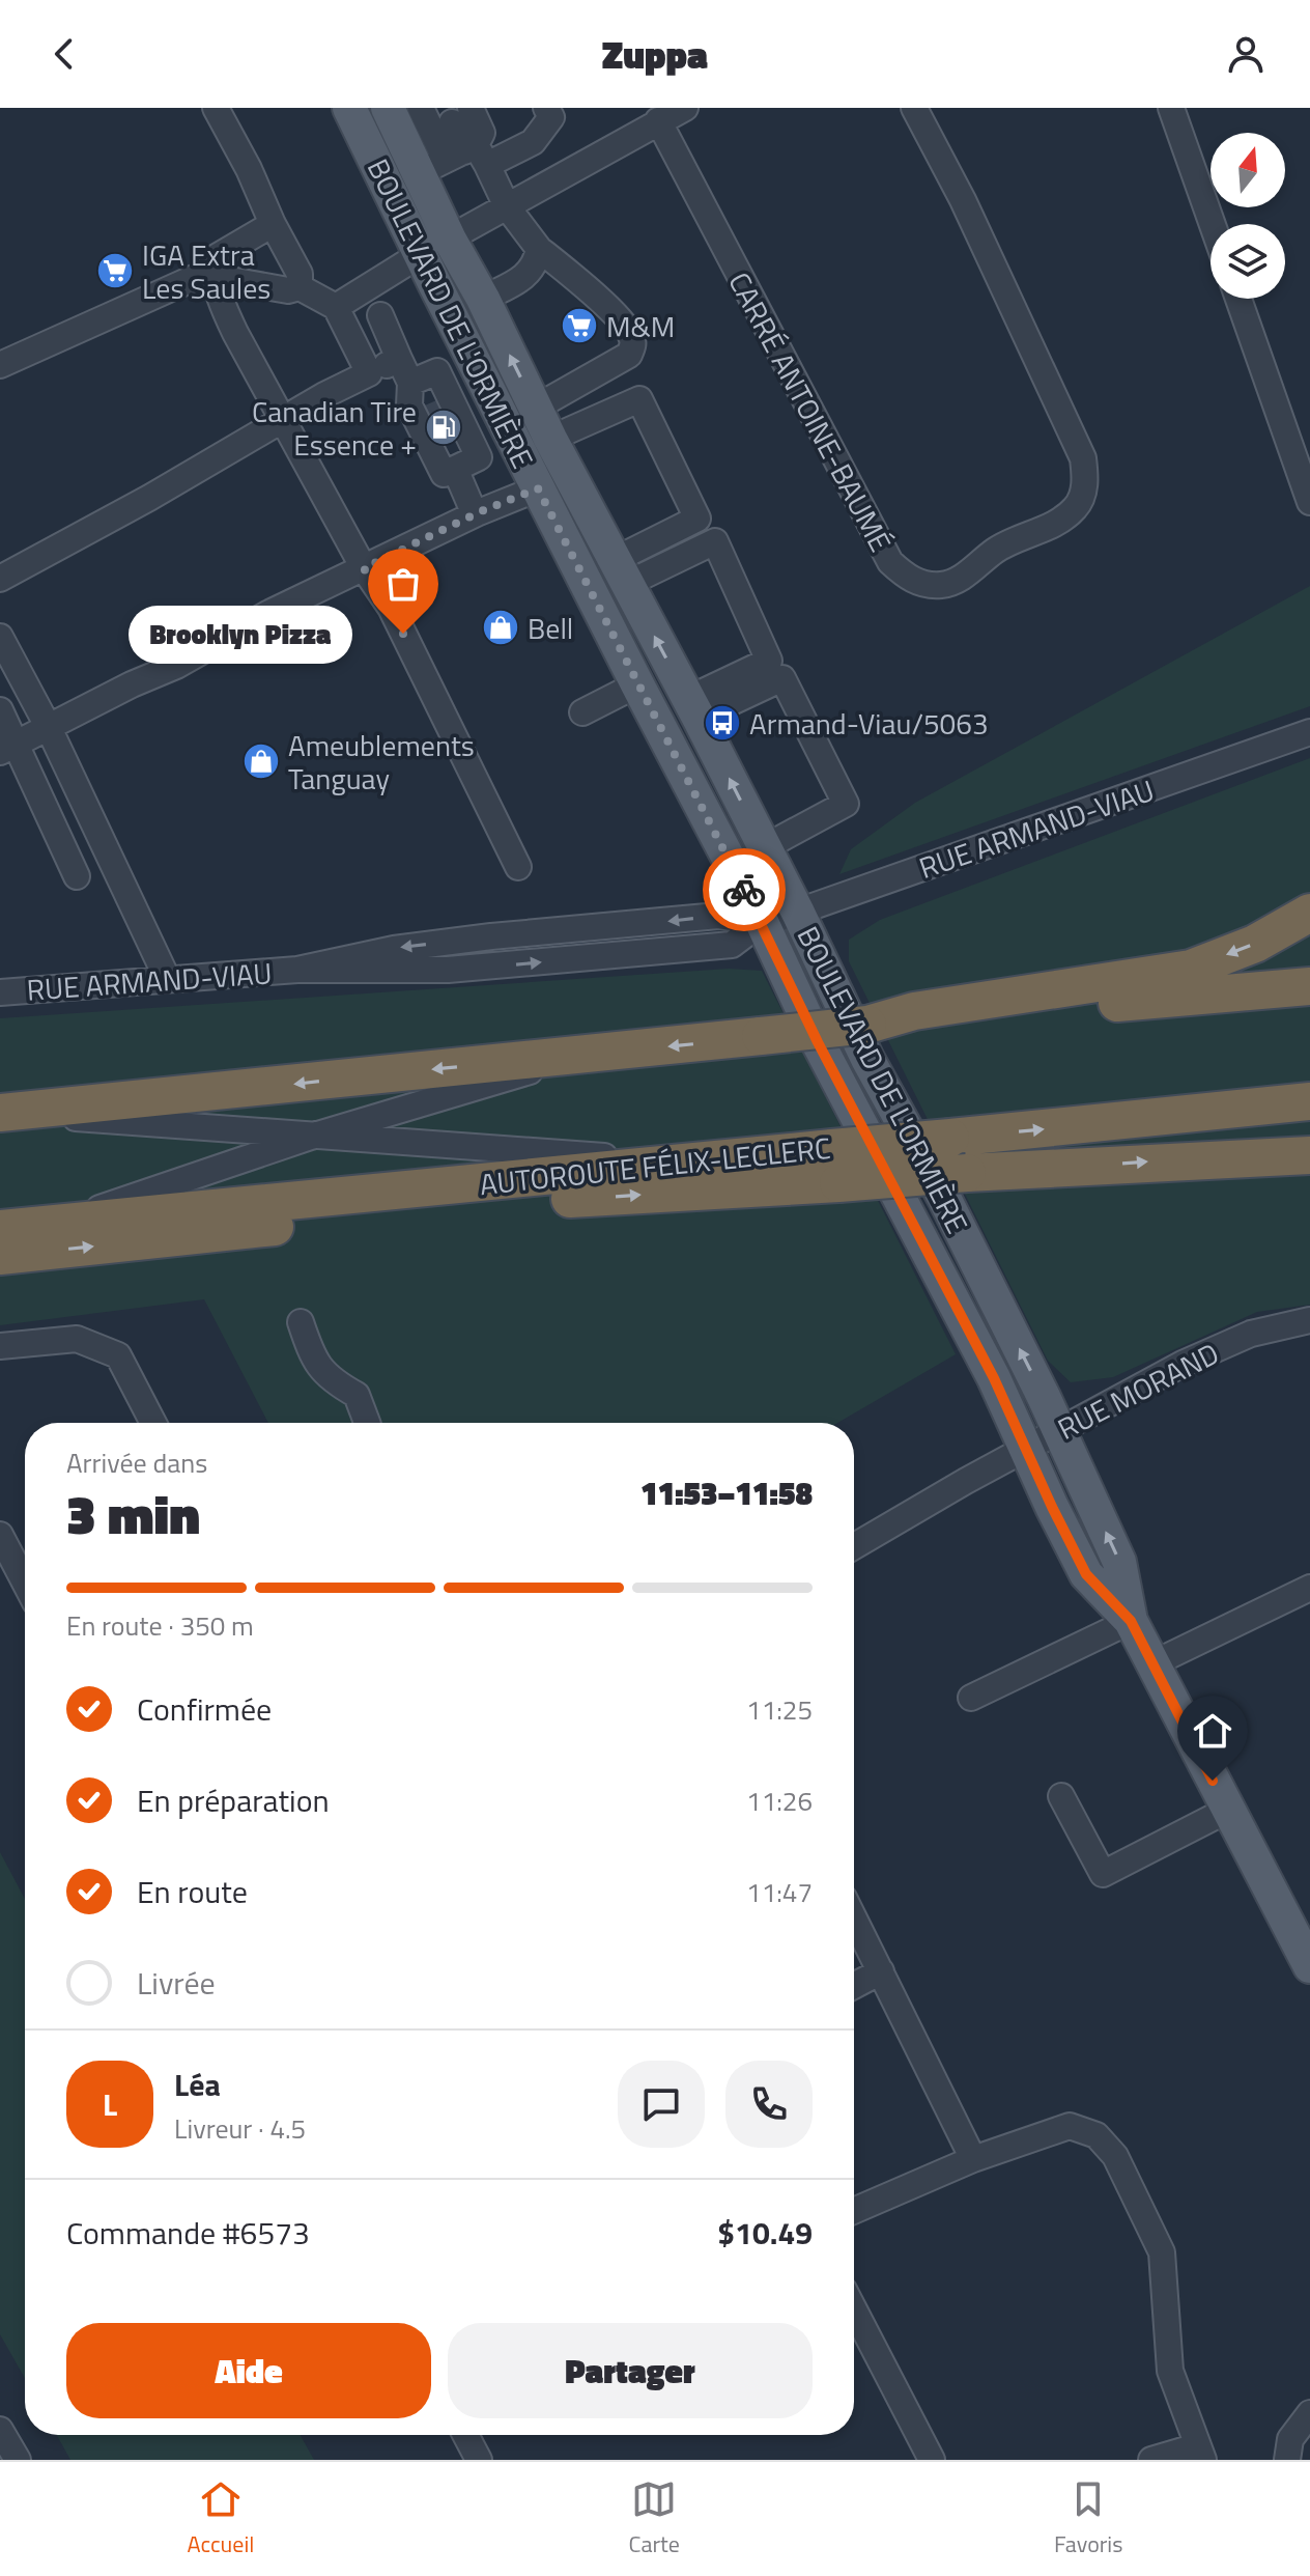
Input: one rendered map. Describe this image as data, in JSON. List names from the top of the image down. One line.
{"streets":{"highway":["AUTOROUTE FÉLIX-LECLERC"],"main road":["BOULEVARD DE L'ORMIÈRE"],"street":["CARRÉ ANTOINE-BAUMÉ","RUE ARMAND-VIAU","RUE MORAND"]},"crossings":[["BOULEVARD DE L'ORMIÈRE","RUE ARMAND-VIAU"],["BOULEVARD DE L'ORMIÈRE","RUE MORAND"]],"places":{"supermarket":["IGA Extra Les Saules","M&M"],"fuel station":["Canadian Tire Essence +"],"shop":["Bell","Ameublements Tanguay"],"other":["Brooklyn Pizza"],"bus stop":["Armand-Viau/5063"]},"north":"top","page":{"header":"Zuppa","bubble":"Brooklyn Pizza","heading":["3 min","Arrivée dans","11:53–11:58"],"panel":["Léa","Livreur · 4.5","Commande #6573","$10.49"],"bar":"En route · 350 m","list":[["Confirmée","11:25"],["En préparation","11:26"],["En route","11:47"],"Livrée"],"round":"L","buttons":["Aide","Partager"],"tabs":["Accueil","Carte","Favoris"]}}
